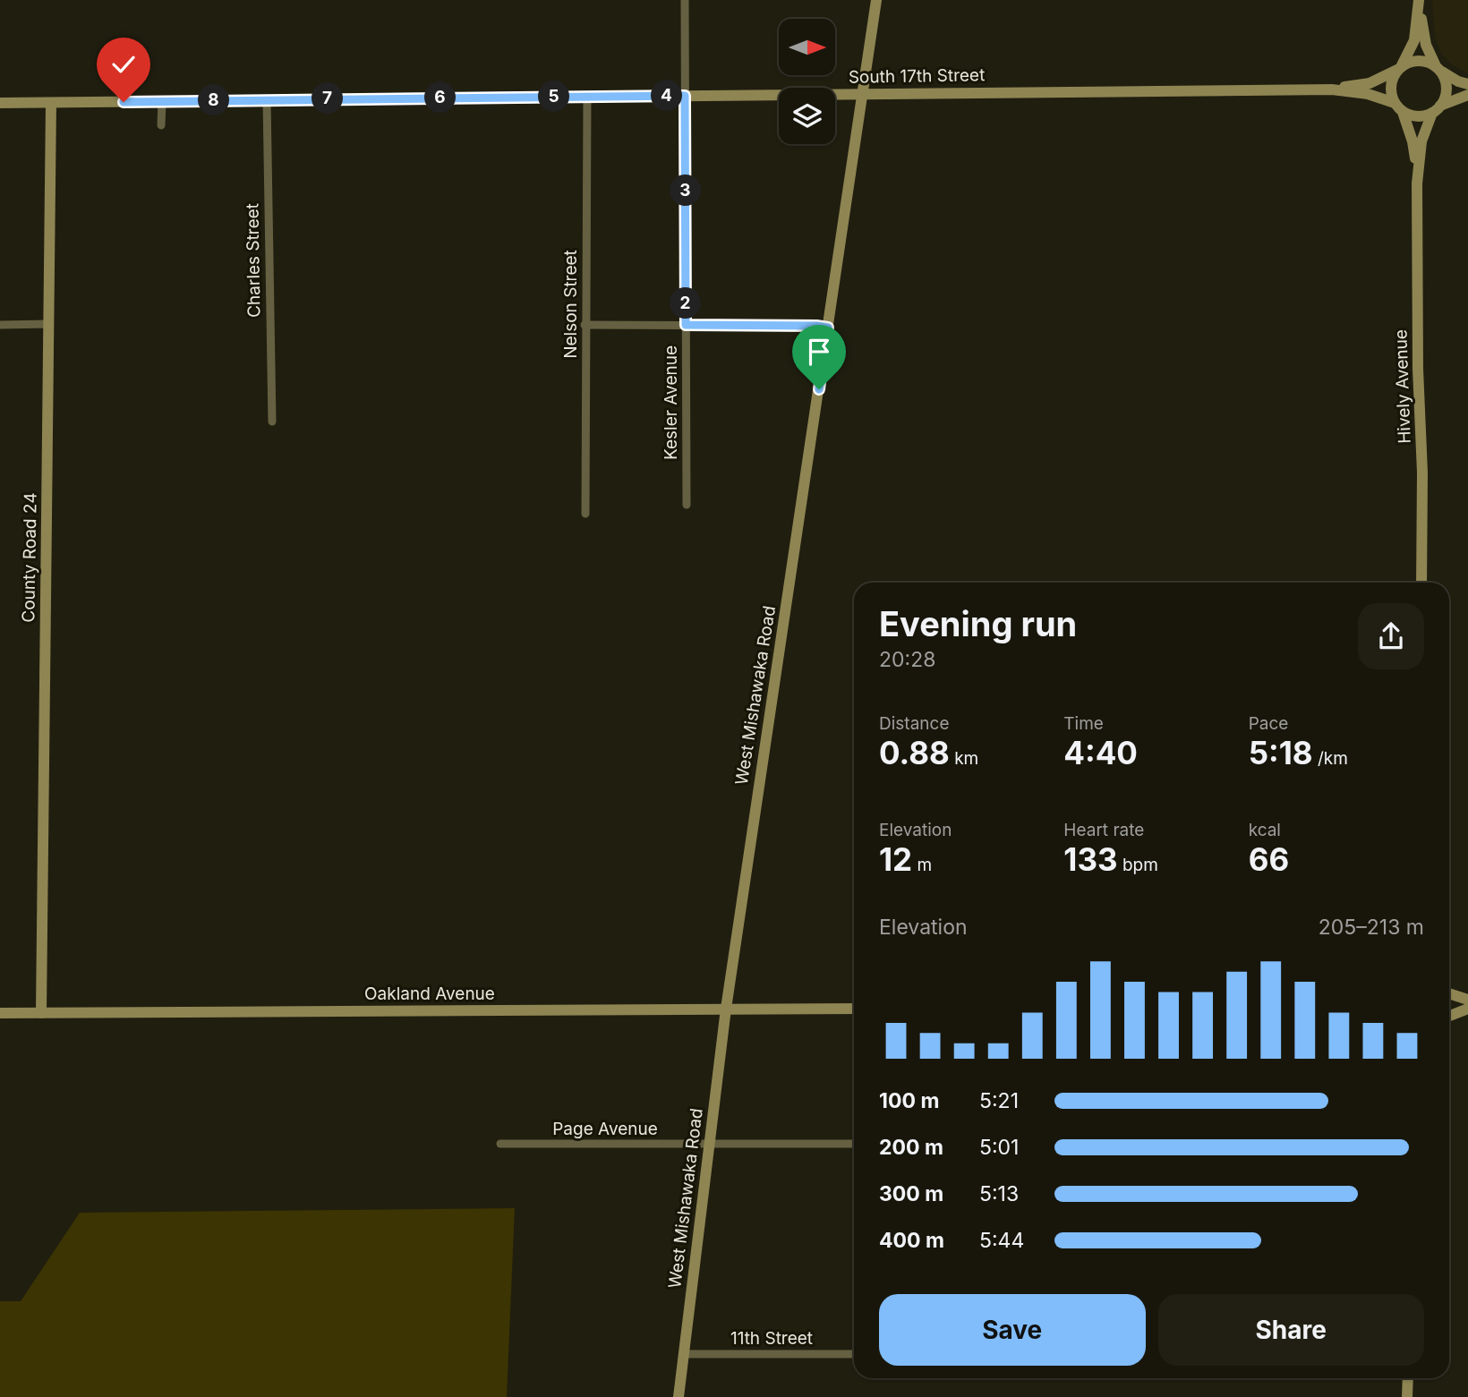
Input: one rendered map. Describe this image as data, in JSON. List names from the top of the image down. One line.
{"streets":{"street":["South 17th Street","Charles Street","Nelson Street","Hively Avenue","Kesler Avenue","County Road 24","West Mishawaka Road","Oakland Avenue","Page Avenue","11th Street"]},"crossings":[["South 17th Street","Charles Street"],["South 17th Street","Nelson Street"],["South 17th Street","Kesler Avenue"],["South 17th Street","County Road 24"],["South 17th Street","West Mishawaka Road"],["County Road 24","Oakland Avenue"],["West Mishawaka Road","Oakland Avenue"],["West Mishawaka Road","Page Avenue"],["West Mishawaka Road","11th Street"]],"north":"right","page":{"pins":["4","5","6","7","8","3","2"],"heading":["Evening run","20:28"],"stats":[["Distance","0.88 km"],["Time","4:40"],["Pace","5:18 /km"],["Elevation","12 m"],["Heart rate","133 bpm"],["kcal","66"]],"chart":["Elevation","205–213 m"],"list":[{"name":"100 m","note":"5:21"},{"name":"200 m","note":"5:01"},{"name":"300 m","note":"5:13"},{"name":"400 m","note":"5:44"}],"buttons":["Save","Share"]}}
